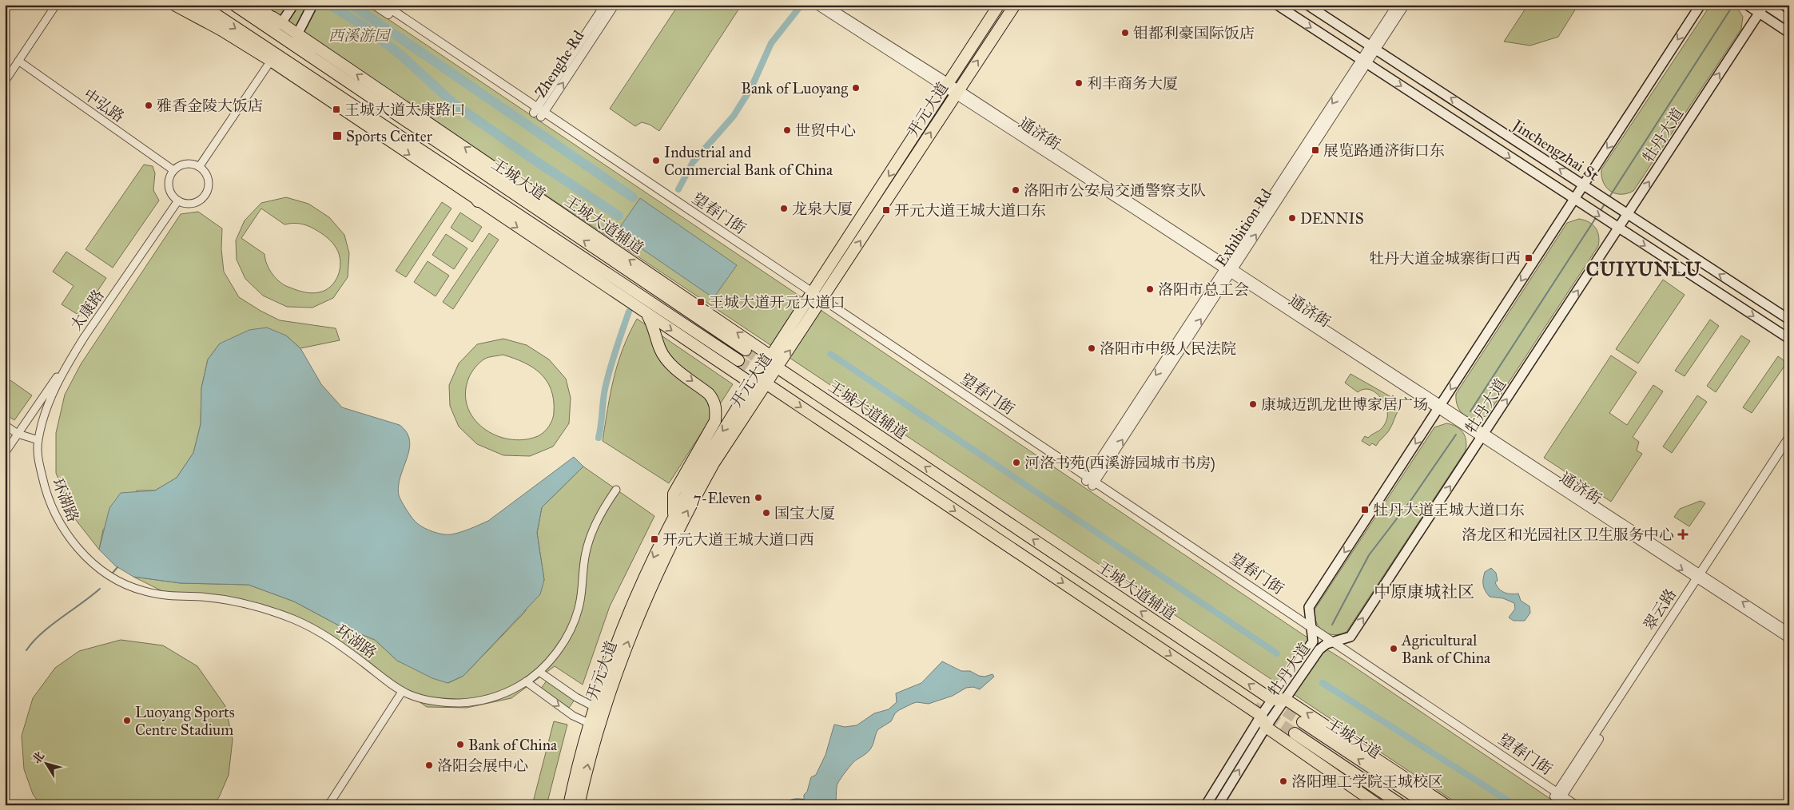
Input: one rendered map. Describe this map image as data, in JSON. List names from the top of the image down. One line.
{"streets":{"main road":["开元大道","牡丹大道","Jinchengzhai St","王城大道","王城大道辅道"],"street":["Zhenghe Rd","中弘路","通济街","望春门街","Exhibition Rd","太康路","环湖路","翠云路"]},"crossings":[["Zhenghe Rd","望春门街"],["中弘路","太康路"],["开元大道","通济街"],["开元大道","望春门街"],["开元大道","王城大道辅道"],["通济街","牡丹大道"],["通济街","Exhibition Rd"],["通济街","翠云路"],["牡丹大道","Jinchengzhai St"],["牡丹大道","望春门街"],["牡丹大道","王城大道辅道"],["Jinchengzhai St","Exhibition Rd"],["王城大道","王城大道辅道"],["望春门街","Exhibition Rd"],["望春门街","翠云路"],["太康路","环湖路"]],"districts":["CUIYUNLU","中原康城社区"],"parks":["西溪游园"],"places":{"other":["钼都利豪国际饭店","利丰商务大厦","Bank of Luoyang","雅香金陵大饭店","世贸中心","Industrial and Commercial Bank of China","洛阳市公安局交通警察支队","龙泉大厦","DENNIS","洛阳市总工会","洛阳市中级人民法院","康城迈凯龙世博家居广场","河洛书苑(西溪游园城市书房)","7-Eleven","国宝大厦","Agricultural Bank of China","Luoyang Sports Centre Stadium","Bank of China","洛阳会展中心","洛阳理工学院王城校区"],"transit":["王城大道太康路口","Sports Center","展览路通济街口东","开元大道王城大道口东","牡丹大道金城寨街口西","王城大道开元大道口","牡丹大道王城大道口东","开元大道王城大道口西"],"health":["洛龙区和光园社区卫生服务中心"]},"north":"top left"}
